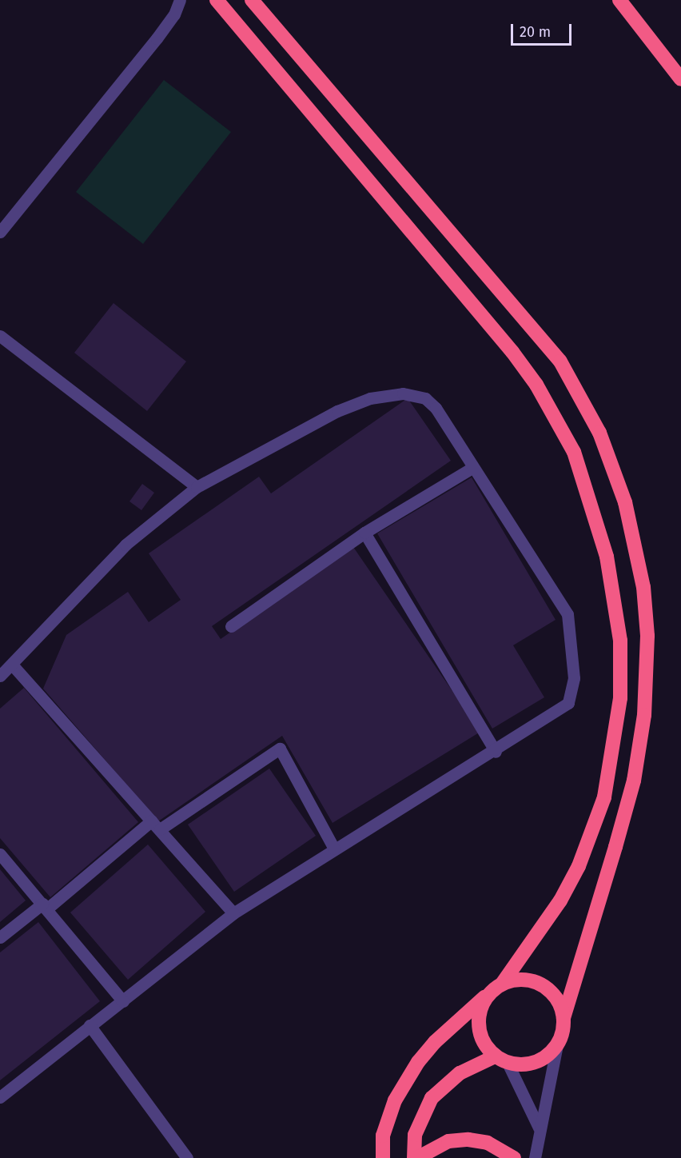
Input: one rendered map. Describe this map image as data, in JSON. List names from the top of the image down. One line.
{"scale_bar":"20 m"}
